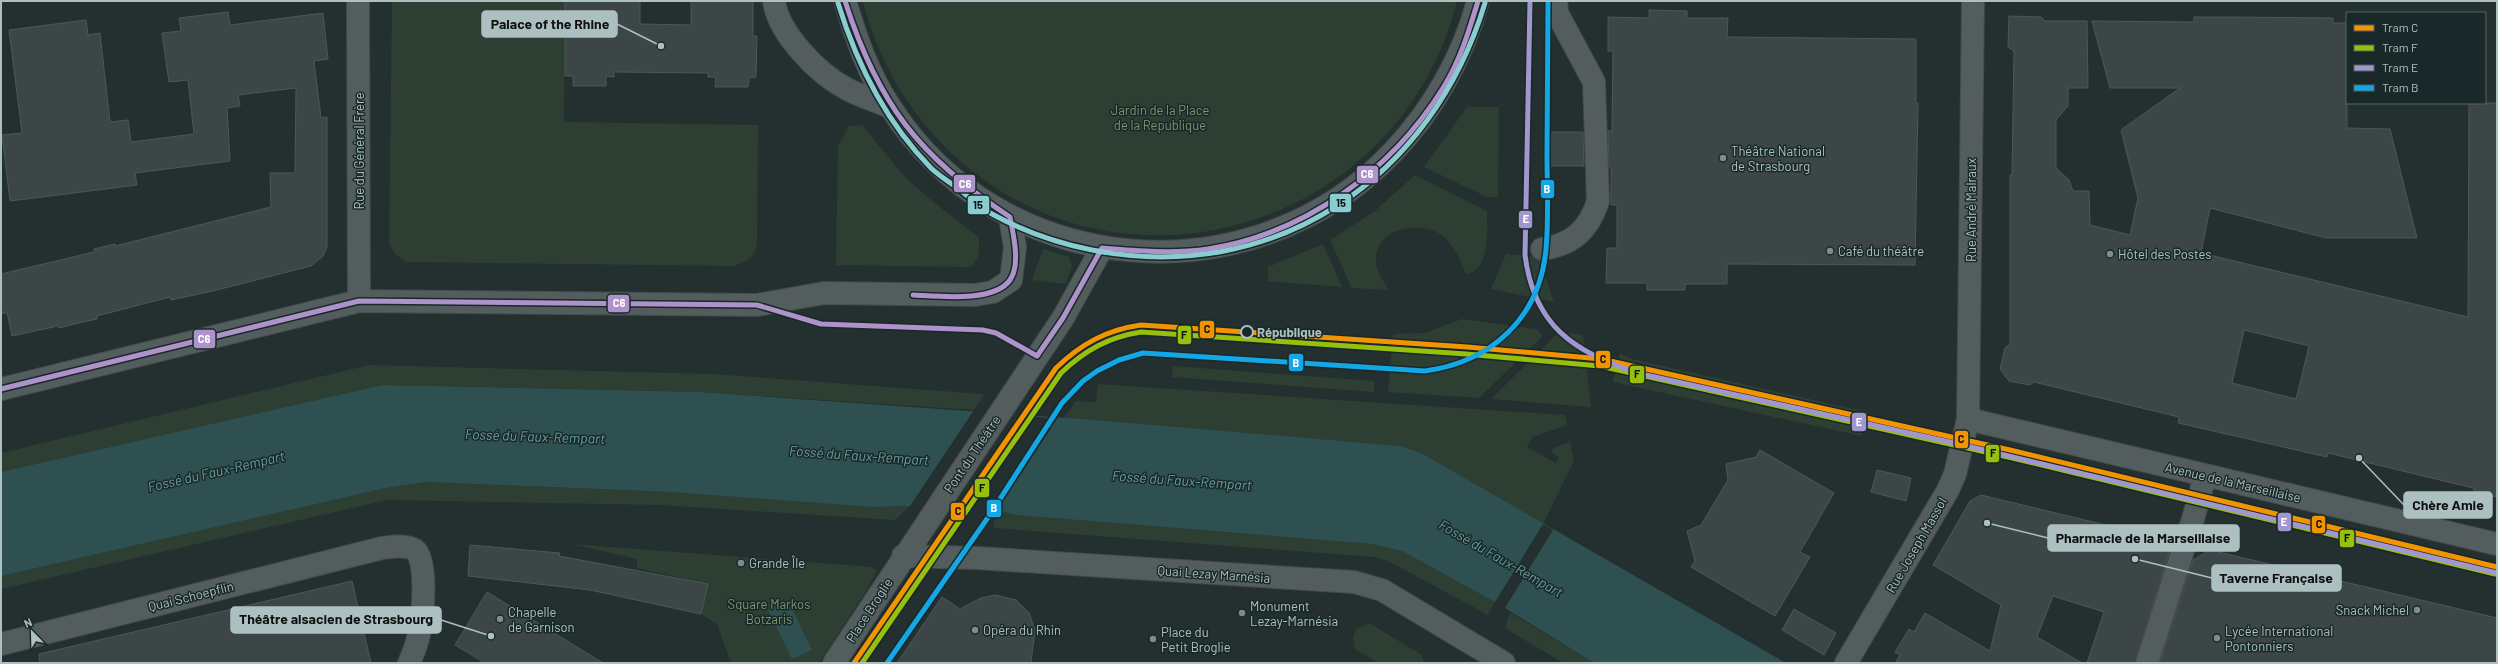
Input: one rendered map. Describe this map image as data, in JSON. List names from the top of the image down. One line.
{"streets":{"street":["Rue du Général Frère","Rue André Malraux","Pont du Théâtre","Avenue de la Marseillaise","Rue Joseph Massol","Quai Lezay Marnésia","Quai Schoepflin","Place Broglie"]},"crossings":[["Rue André Malraux","Avenue de la Marseillaise"],["Rue André Malraux","Rue Joseph Massol"],["Pont du Théâtre","Quai Lezay Marnésia"],["Pont du Théâtre","Place Broglie"],["Avenue de la Marseillaise","Rue Joseph Massol"],["Quai Lezay Marnésia","Place Broglie"]],"water":["Fossé du Faux-Rempart"],"parks":["Jardin de la Place de la Republique","Square Markos Botzaris"],"places":["Palace of the Rhine","Théâtre National de Strasbourg","Café du théâtre","Hôtel des Postes","République","Chère Amie","Pharmacie de la Marseillaise","Taverne Française","Grande Île","Snack Michel","Monument Lezay-Marnésia","Chapelle de Garnison","Opéra du Rhin","Théâtre alsacien de Strasbourg","Lycée International Pontonniers","Place du Petit Broglie"],"lines":["tram line E","tram line B","transit line C6","transit line 15","tram line C","tram line F"],"legend":["Tram C","Tram F","Tram E","Tram B"],"north":"top left"}
